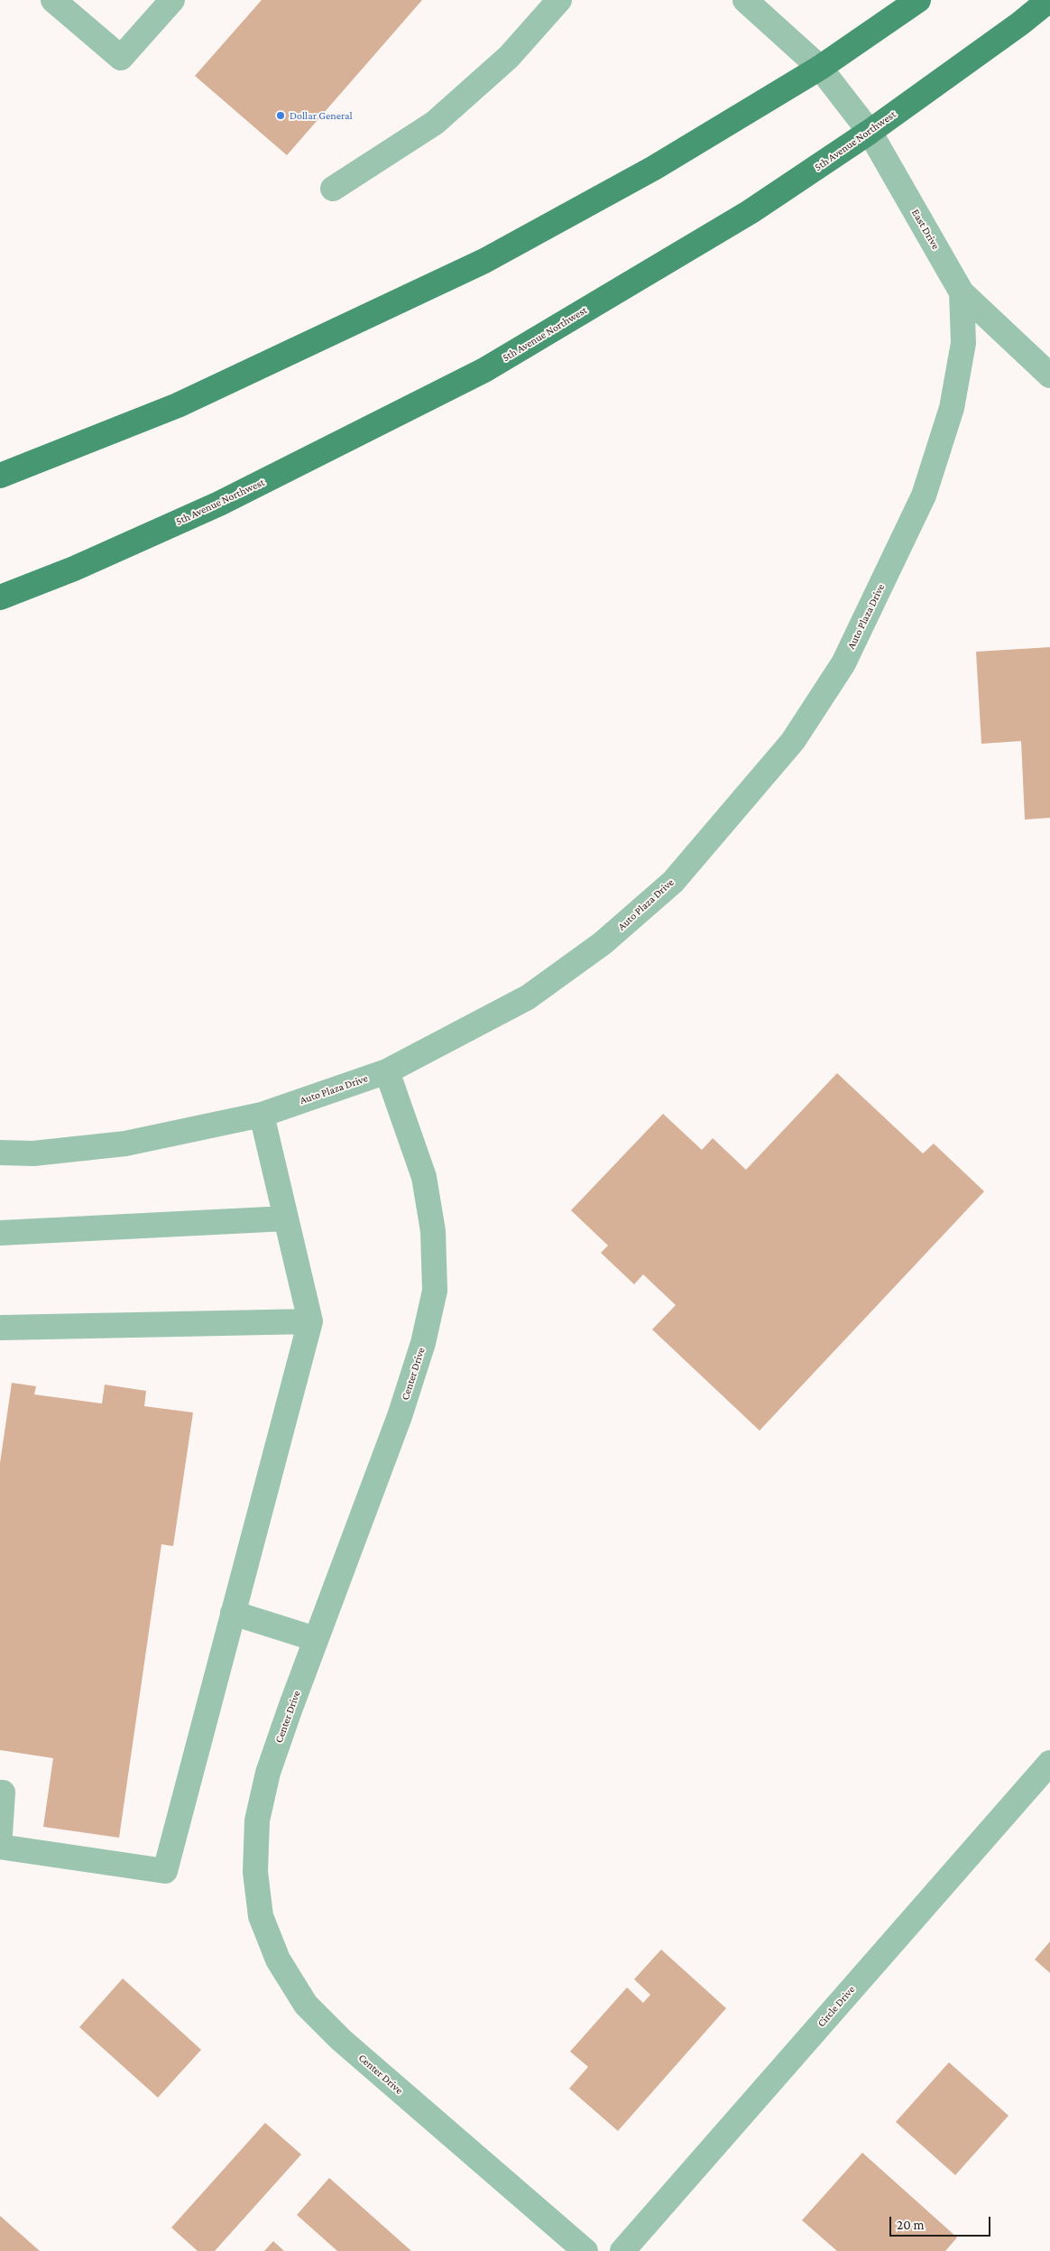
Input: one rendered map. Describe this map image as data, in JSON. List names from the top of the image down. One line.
{"streets":{"main road":["5th Avenue Northwest"],"street":["East Drive","Auto Plaza Drive","Center Drive","Circle Drive"]},"crossings":[["5th Avenue Northwest","East Drive"],["East Drive","Auto Plaza Drive"],["Auto Plaza Drive","Center Drive"]],"places":["Dollar General"],"scale_bar":"20 m"}
